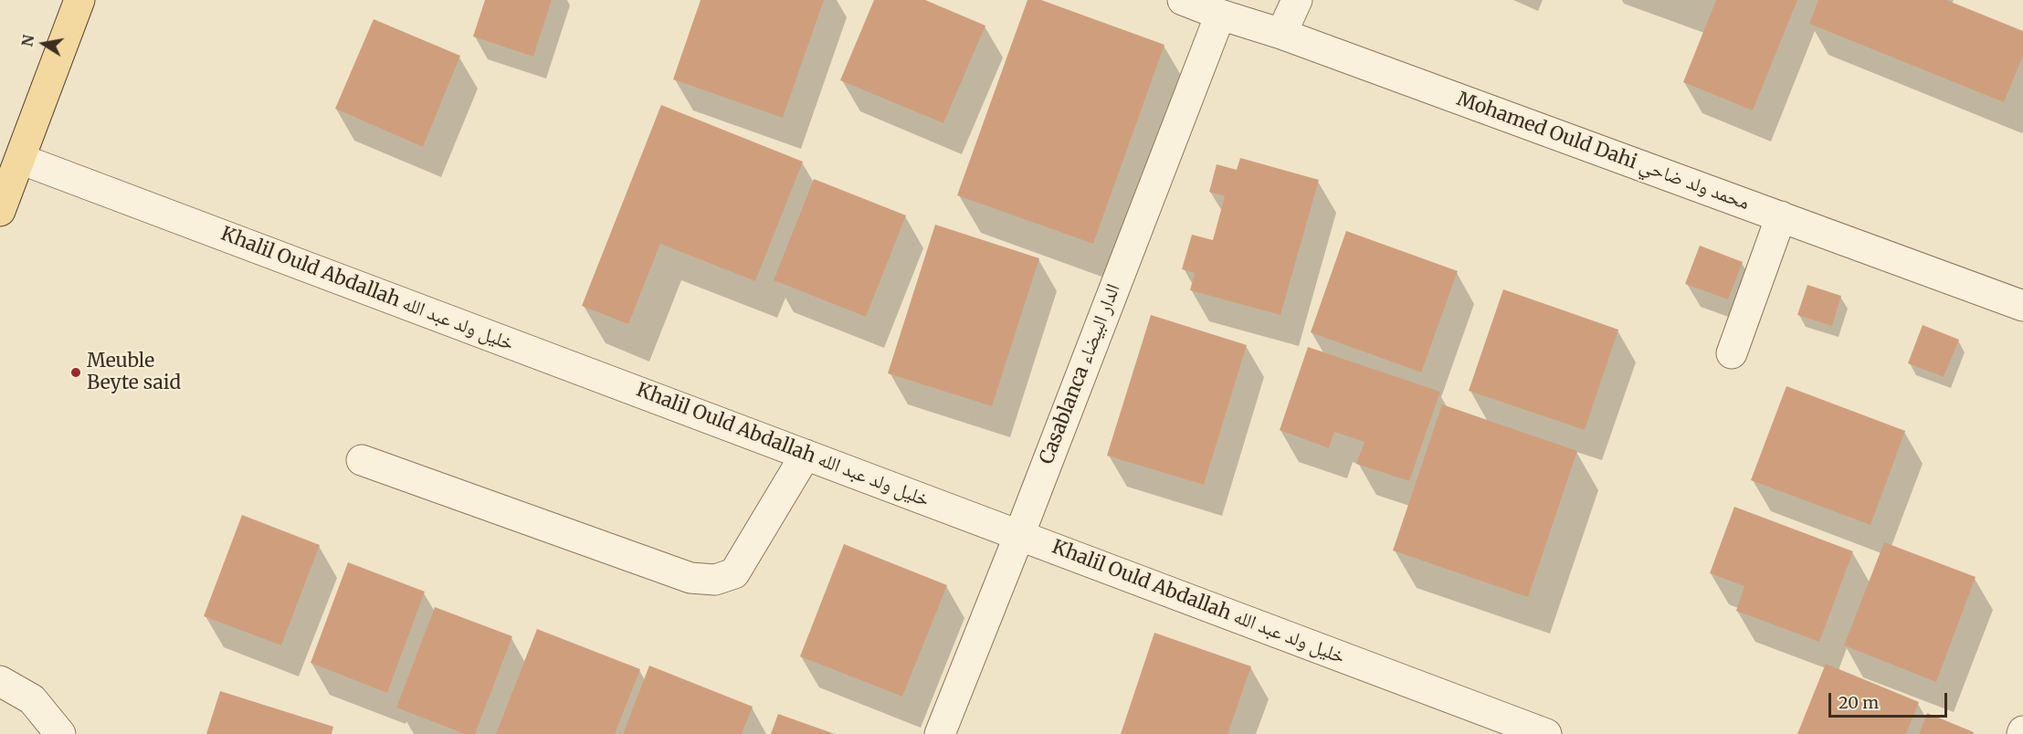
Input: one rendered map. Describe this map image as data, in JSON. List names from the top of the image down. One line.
{"streets":{"street":["Mohamed Ould Dahi محمد ولد ضاحي","Khalil Ould Abdallah خليل ولد عبد الله","Casablanca الدار البيضاء"]},"crossings":[["Mohamed Ould Dahi محمد ولد ضاحي","Casablanca الدار البيضاء"],["Khalil Ould Abdallah خليل ولد عبد الله","Casablanca الدار البيضاء"]],"places":["Meuble Beyte said"],"scale_bar":"20 m","north":"left"}
